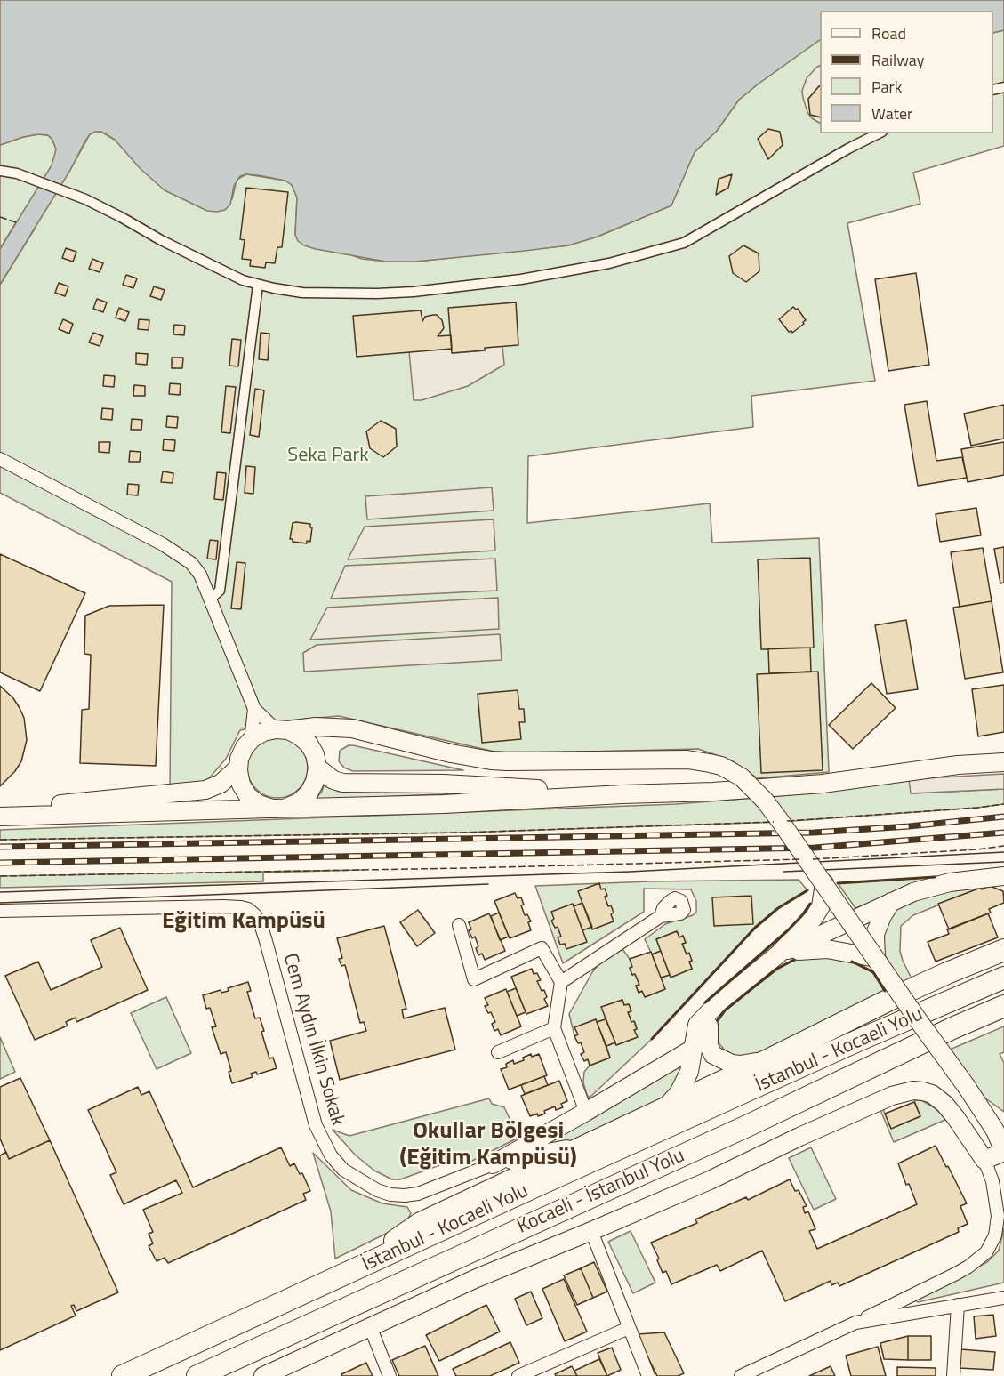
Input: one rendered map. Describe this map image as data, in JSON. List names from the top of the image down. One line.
{"streets":{"highway":["İstanbul - Kocaeli Yolu","Kocaeli - İstanbul Yolu"],"street":["Cem Aydın İlkin Sokak"]},"districts":["Eğitim Kampüsü","Okullar Bölgesi (Eğitim Kampüsü)"],"parks":["Seka Park"],"legend":["Road","Railway","Park","Water"]}
